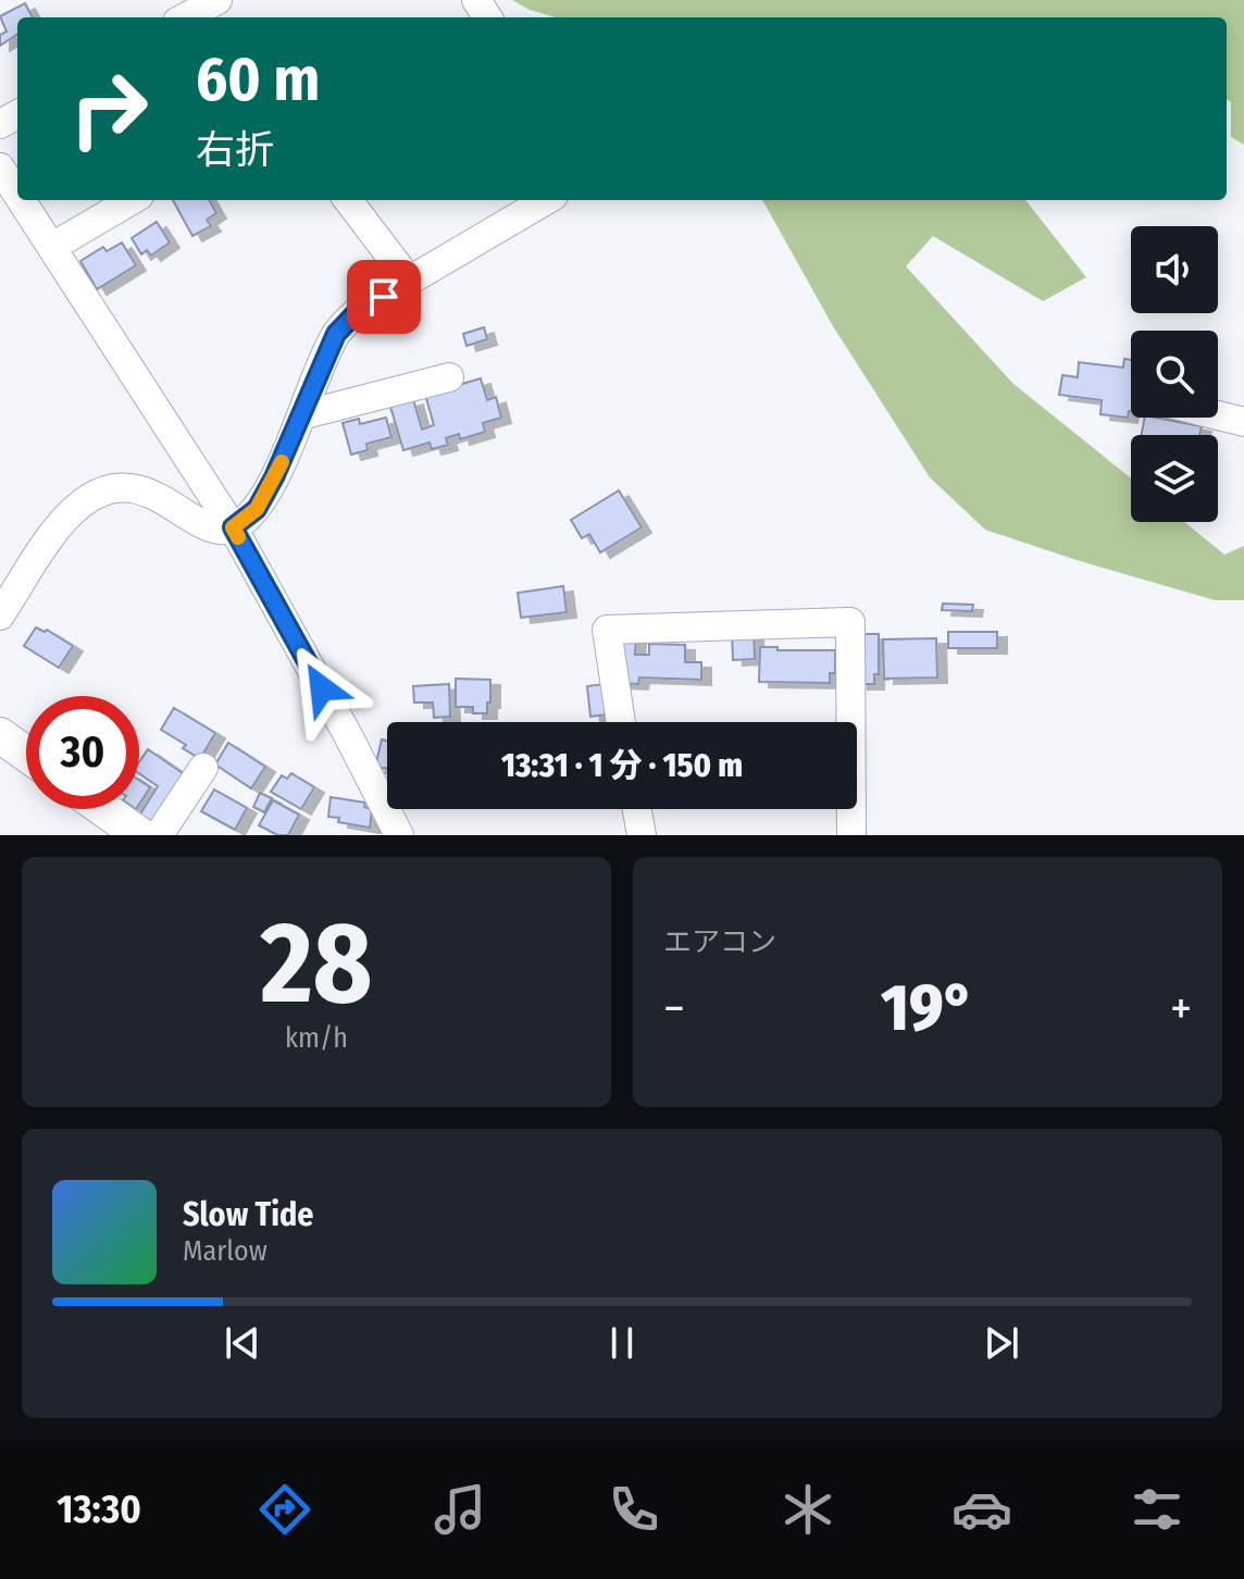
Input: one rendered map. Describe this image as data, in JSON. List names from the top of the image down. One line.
{"page":{"turn":["60 m","右折"],"limit":"30","trip":"13:31 · 1 分 · 150 m","tile":[["28","km/h"],"エアコン"],"heat":["−","19°","+"],"song":["Slow Tide","Marlow"],"tabs":"13:30"}}
